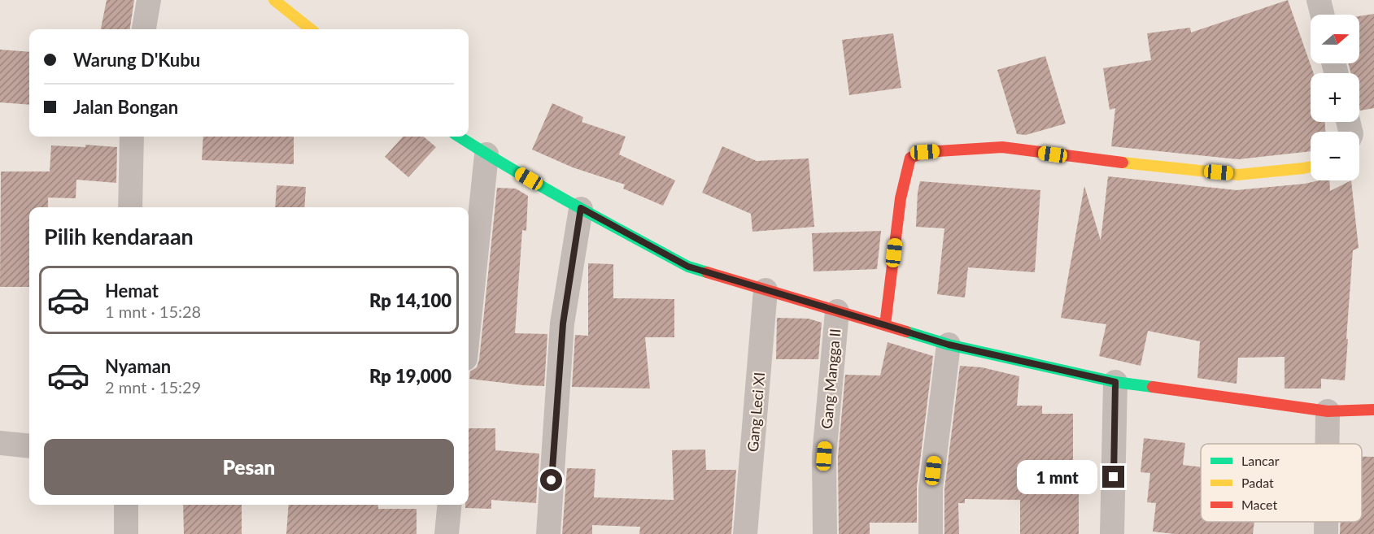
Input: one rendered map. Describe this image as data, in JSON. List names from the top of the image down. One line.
{"streets":{"street":["Gang Mangga II","Gang Leci XI"]},"legend":["Lancar","Padat","Macet"],"north":"right","page":{"map_buttons":["+","−"],"banner":["Warung D'Kubu","Jalan Bongan"],"heading":"Pilih kendaraan","list":[{"name":"Hemat","note":"1 mnt · 15:28","value":"Rp 14,100"},{"name":"Nyaman","note":"2 mnt · 15:29","value":"Rp 19,000"}],"buttons":"Pesan","bubble":"1 mnt"}}
